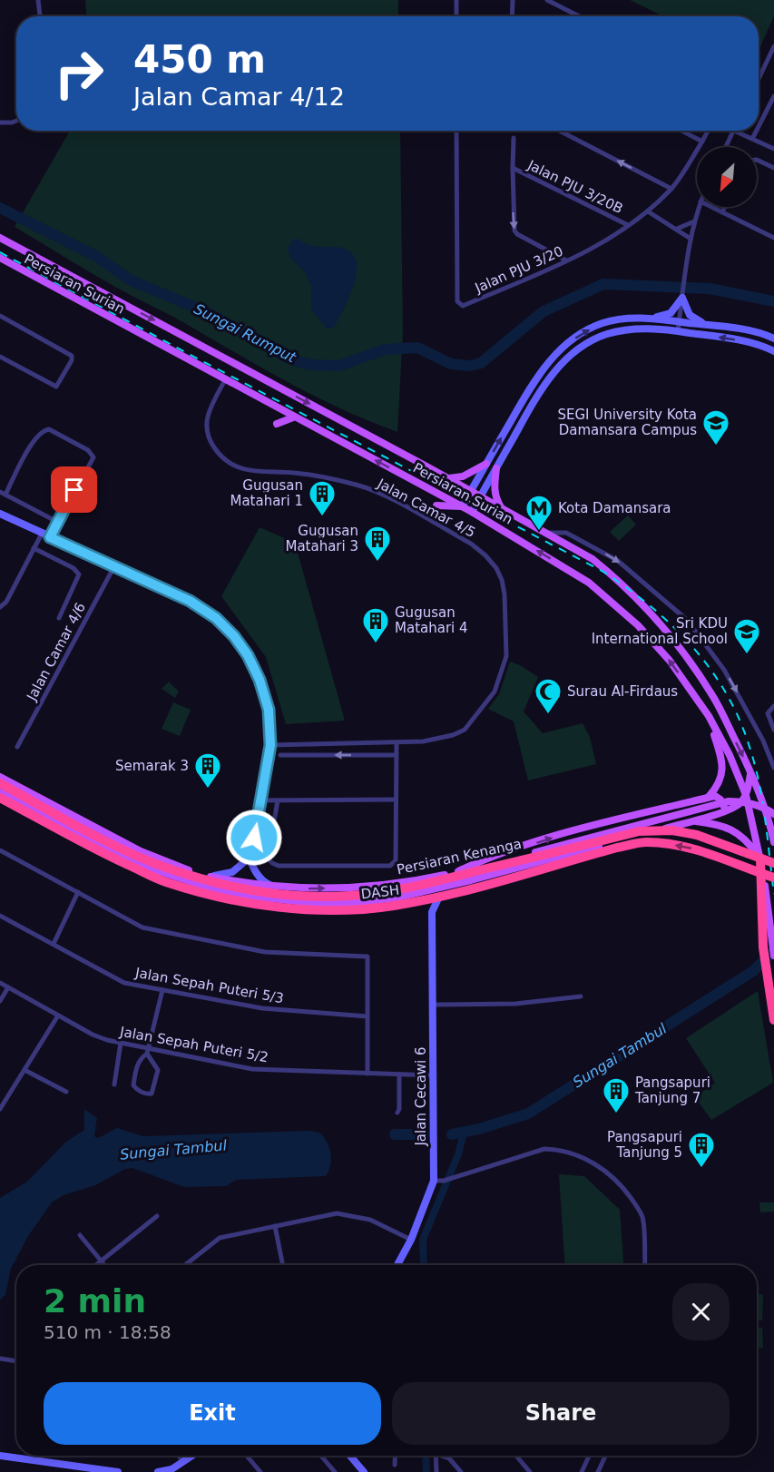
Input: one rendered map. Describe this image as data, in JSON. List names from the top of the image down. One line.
{"streets":{"highway":["DASH"],"main road":["Persiaran Surian","Persiaran Kenanga"],"street":["Jalan PJU 3/20B","Jalan PJU 3/20","Jalan Camar 4/5","Jalan Camar 4/6","Jalan Sepah Puteri 5/3","Jalan Sepah Puteri 5/2","Jalan Cecawi 6"]},"crossings":[["Jalan PJU 3/20B","Jalan PJU 3/20"],["Persiaran Surian","Jalan Camar 4/5"],["Persiaran Kenanga","DASH"],["Jalan Sepah Puteri 5/2","Jalan Cecawi 6"]],"water":["Sungai Rumput","Sungai Tambul"],"places":{"school or university":["SEGI University Kota Damansara Campus","Sri KDU International School"],"building":["Gugusan Matahari 1","Gugusan Matahari 3","Gugusan Matahari 4","Semarak 3","Pangsapuri Tanjung 7","Pangsapuri Tanjung 5"],"metro station":["Kota Damansara"],"mosque":["Surau Al-Firdaus"]},"north":"bottom left","page":{"turn":["450 m","Jalan Camar 4/12"],"heading":["2 min","510 m · 18:58"],"buttons":["Exit","Share"]}}
